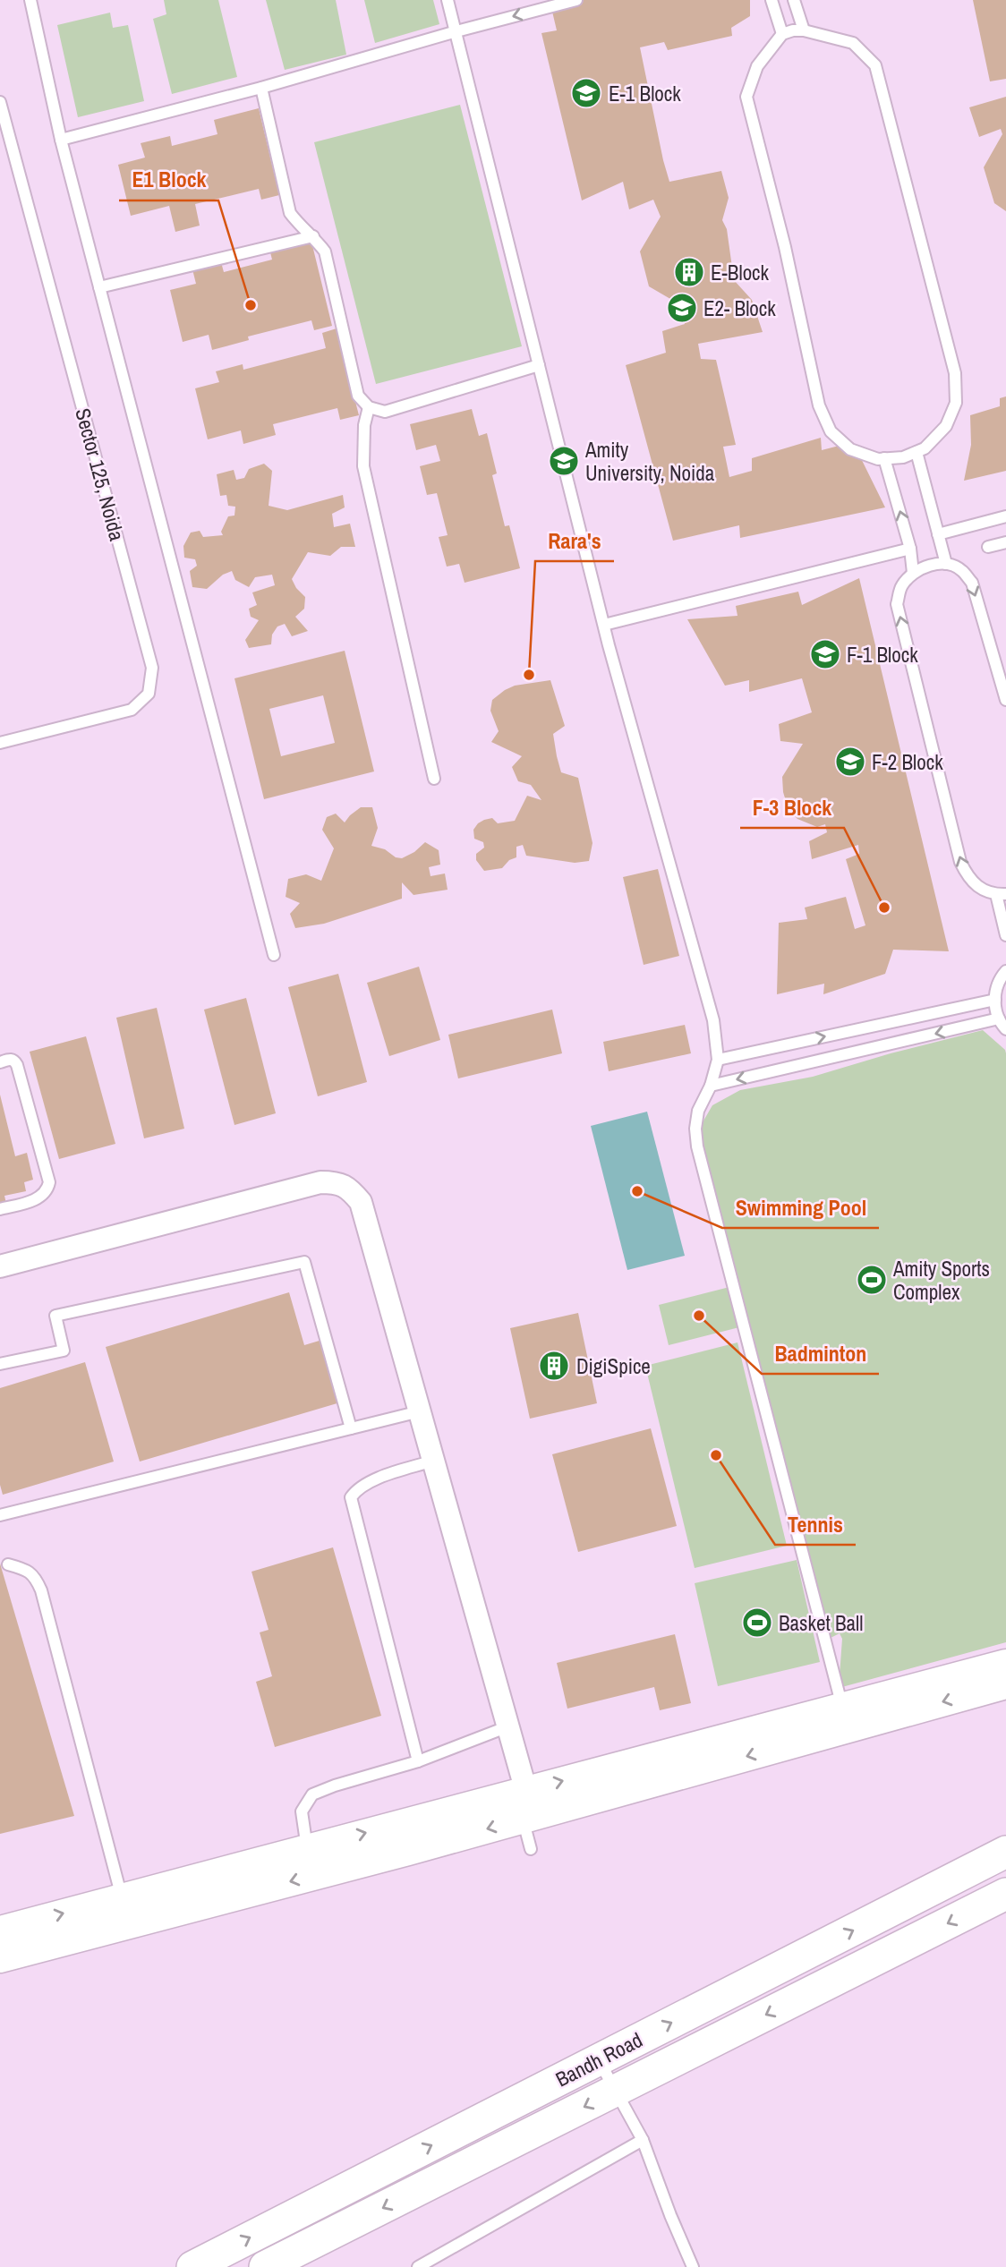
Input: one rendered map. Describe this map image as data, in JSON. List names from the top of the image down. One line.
{"streets":{"main road":["Bandh Road"],"lane":["Sector 125, Noida"]},"places":{"school or university":["E-1 Block","E2- Block","Amity University, Noida","F-1 Block","F-2 Block"],"building":["E-Block","DigiSpice"],"other":["E1 Block","Rara's","F-3 Block","Swimming Pool","Badminton","Tennis"],"sports":["Amity Sports Complex","Basket Ball"]}}
